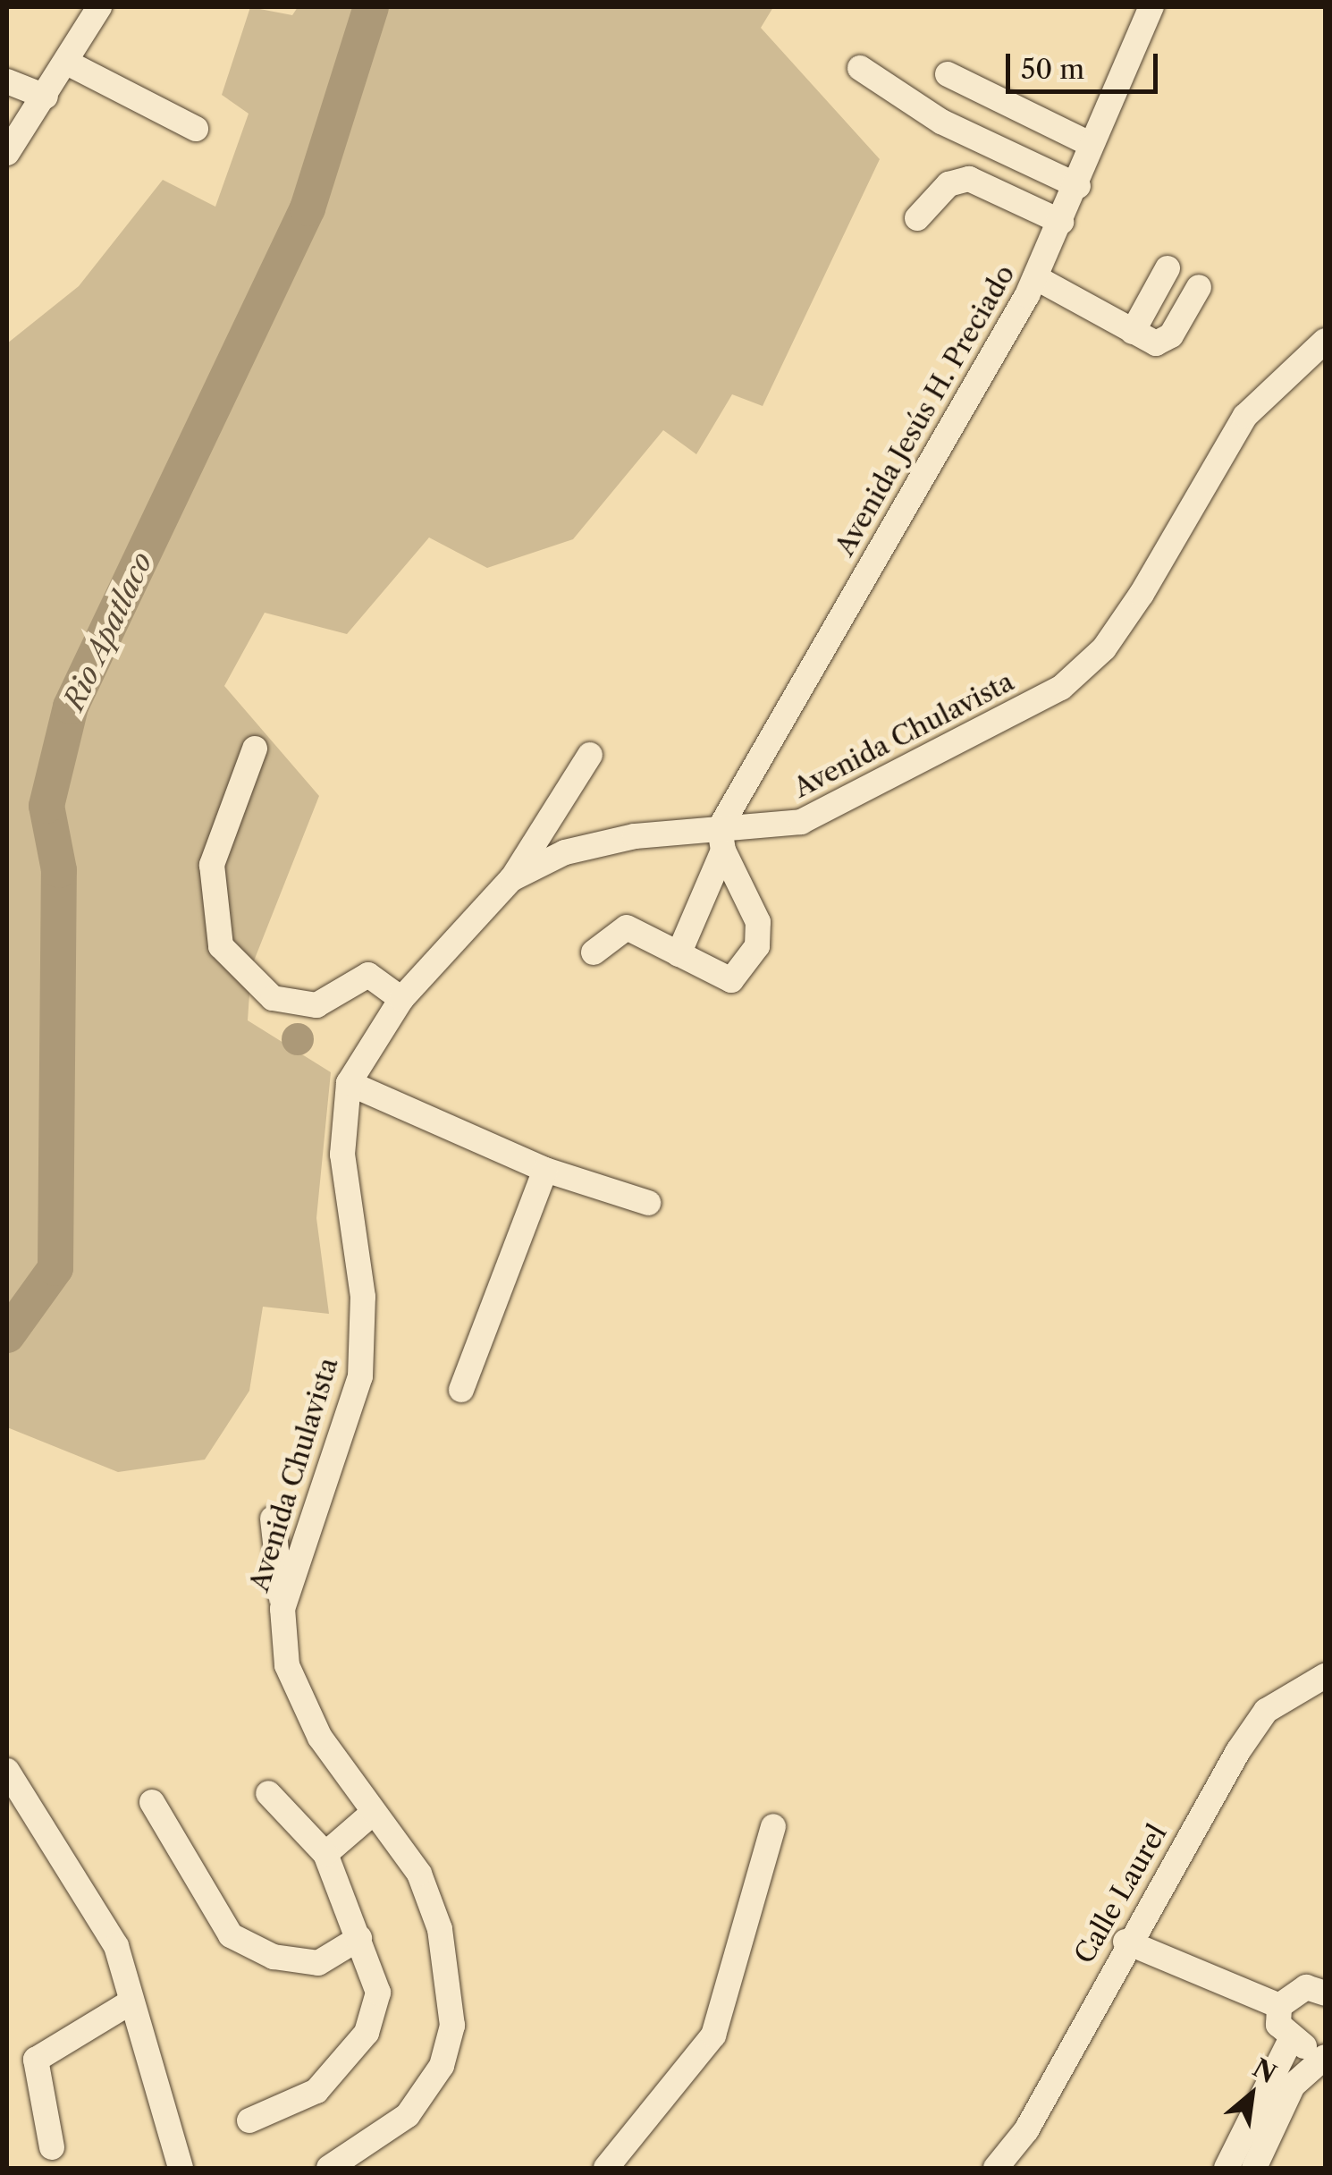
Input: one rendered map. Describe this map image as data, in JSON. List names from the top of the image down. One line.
{"streets":{"street":["Avenida Jesús H. Preciado","Avenida Chulavista","Calle Laurel"]},"crossings":[["Avenida Jesús H. Preciado","Avenida Chulavista"]],"water":["Rio Apatlaco"],"scale_bar":"50 m","north":"top right"}
